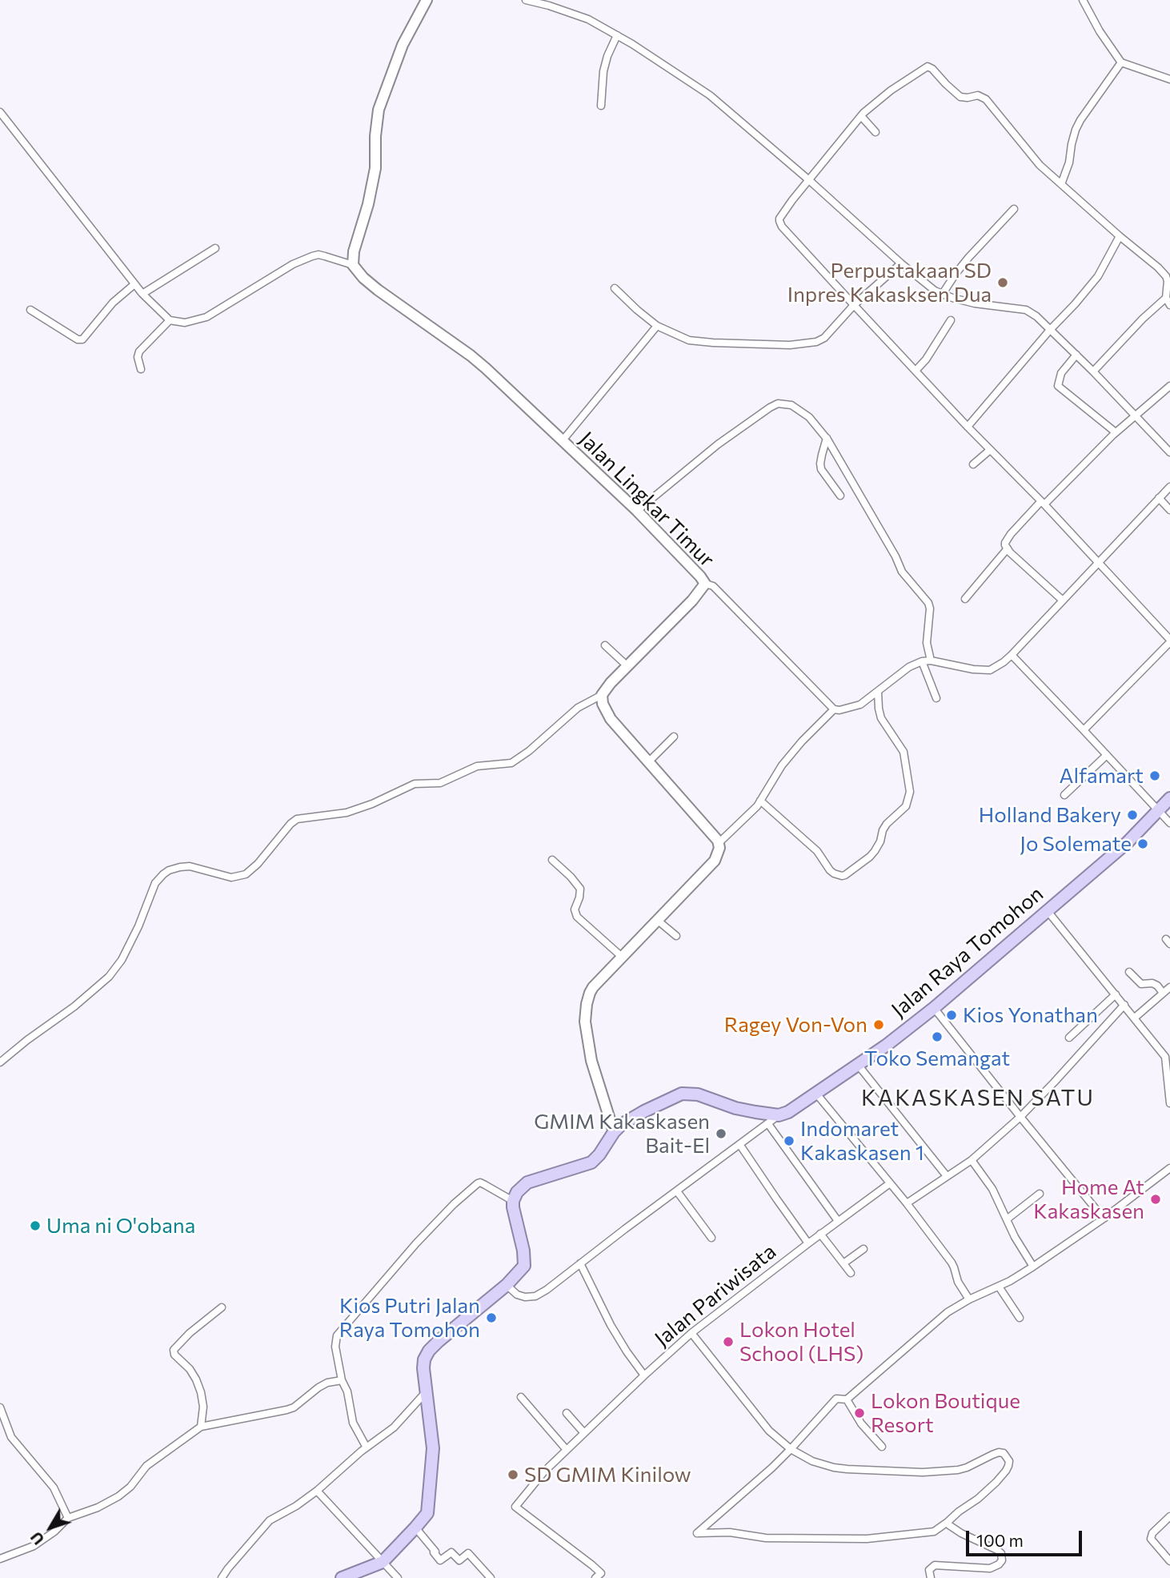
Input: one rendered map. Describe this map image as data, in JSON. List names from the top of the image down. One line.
{"streets":{"highway":["Jalan Raya Tomohon"],"main road":["Jalan Lingkar Timur"],"street":["Jalan Pariwisata"]},"districts":["KAKASKASEN SATU"],"places":["Perpustakaan SD Inpres Kakasksen Dua","Alfamart","Holland Bakery","Jo Solemate","Kios Yonathan","Ragey Von-Von","Toko Semangat","GMIM Kakaskasen Bait-El","Indomaret Kakaskasen 1","Home At Kakaskasen","Uma ni O'obana","Kios Putri Jalan Raya Tomohon","Lokon Hotel School (LHS)","Lokon Boutique Resort","SD GMIM Kinilow"],"scale_bar":"100 m","north":"bottom left"}
